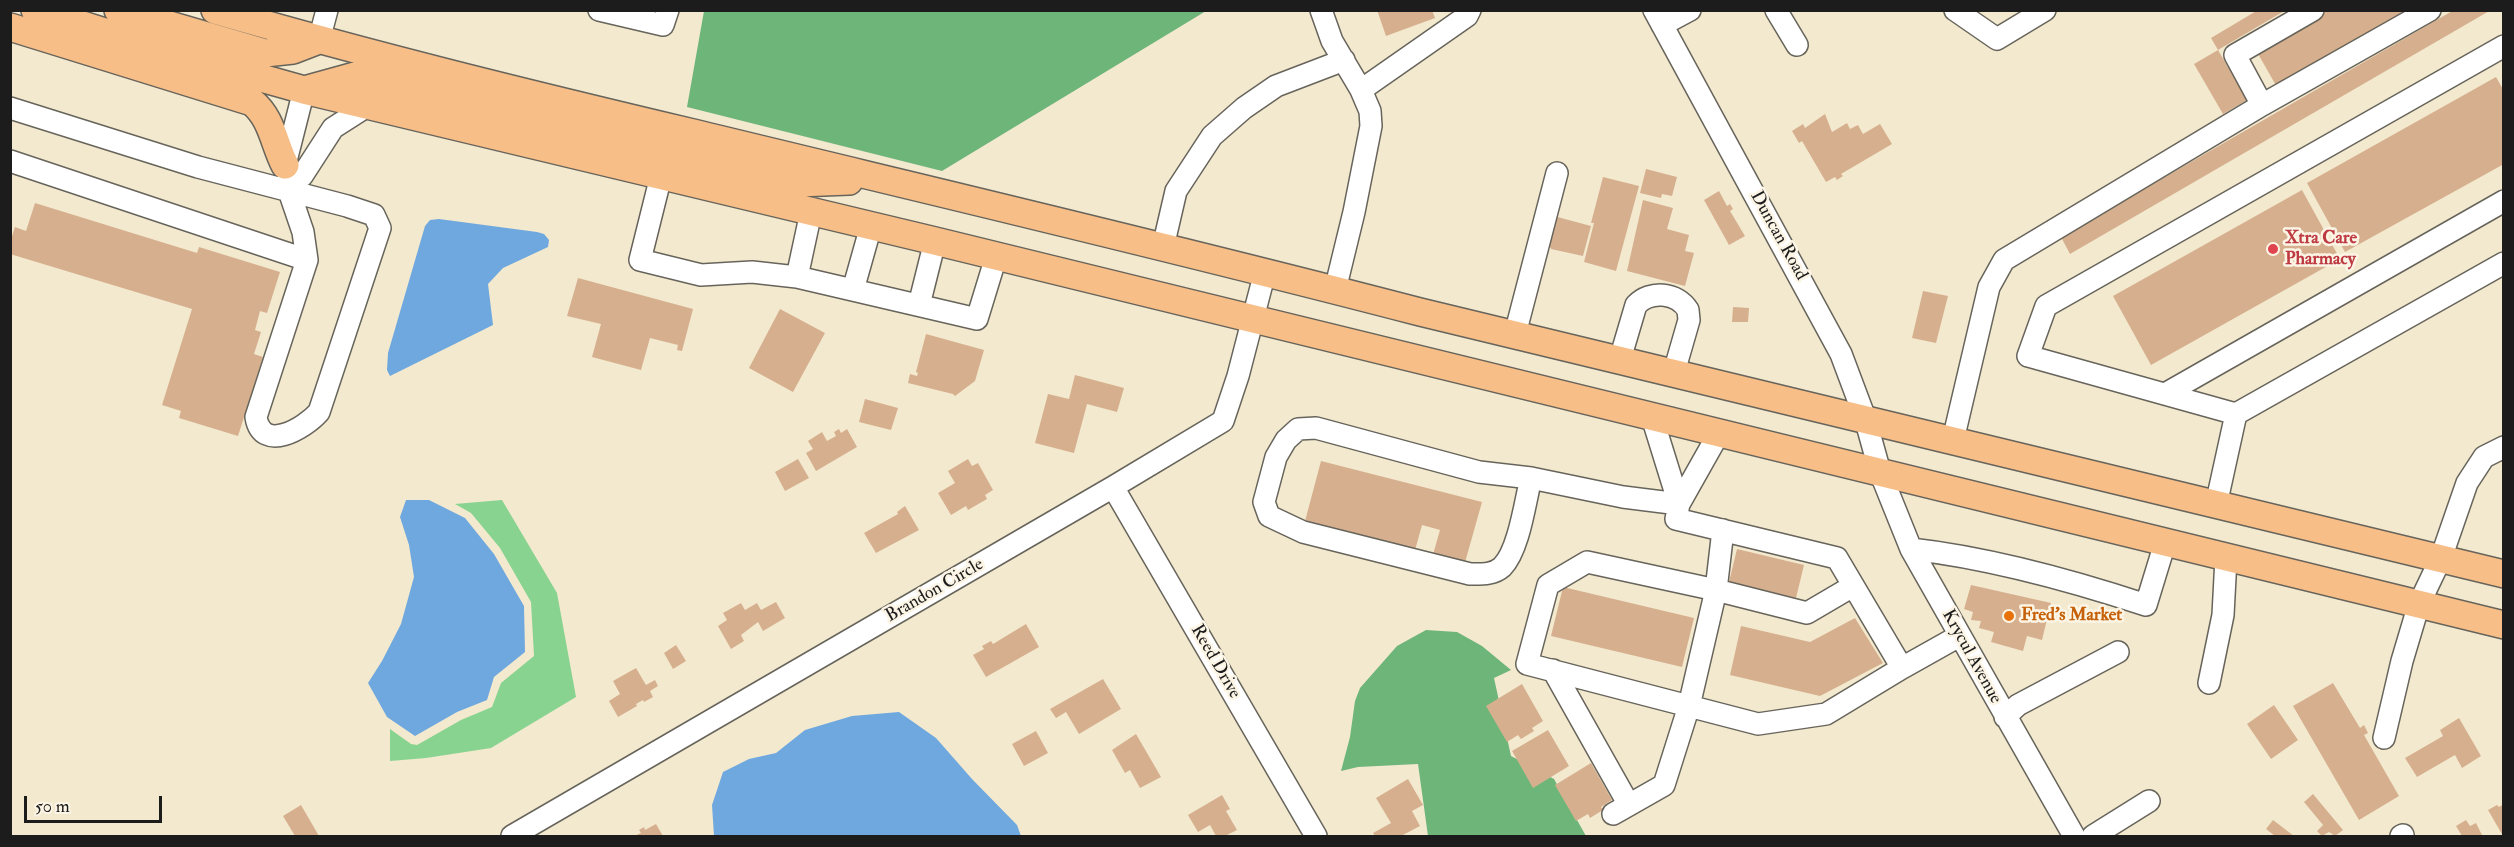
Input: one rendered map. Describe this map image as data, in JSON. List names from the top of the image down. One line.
{"streets":{"street":["Duncan Road","Brandon Circle","Krycul Avenue","Reed Drive"]},"crossings":[["Duncan Road","Krycul Avenue"],["Brandon Circle","Reed Drive"]],"places":["Xtra Care Pharmacy","Fred's Market"],"scale_bar":"50 m"}
